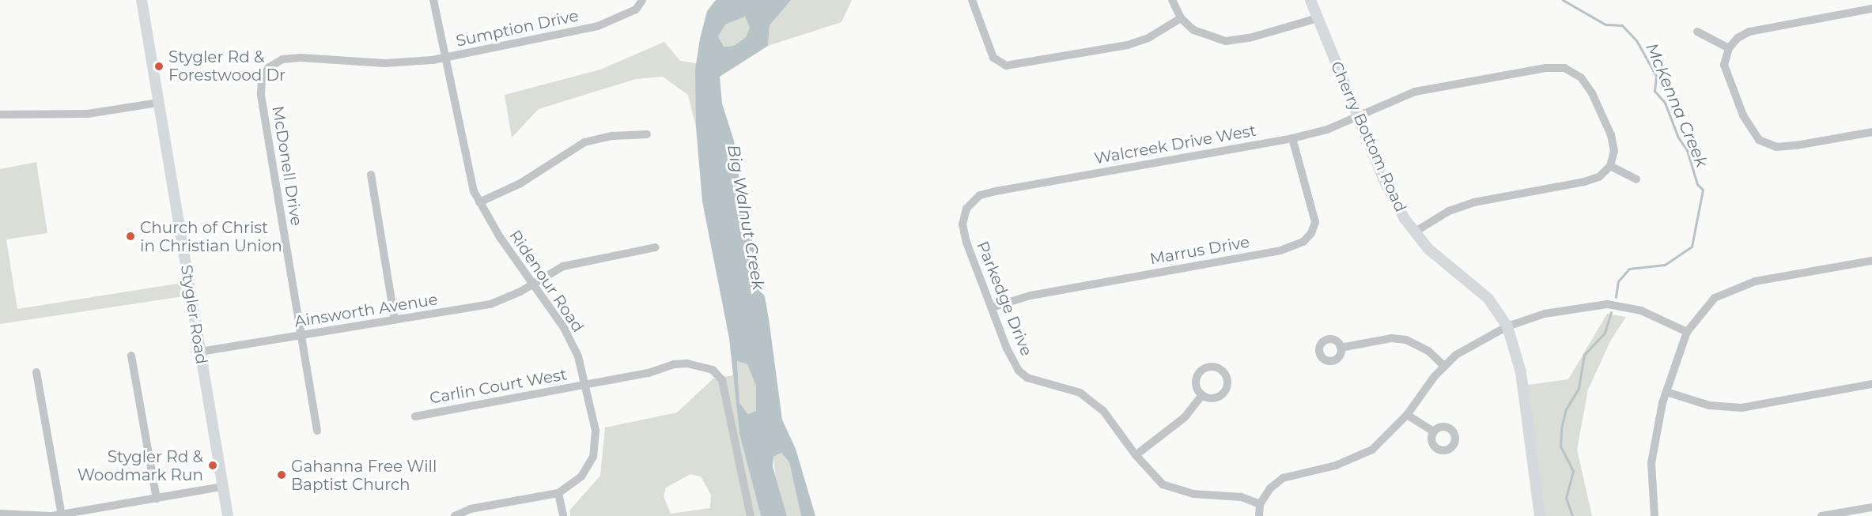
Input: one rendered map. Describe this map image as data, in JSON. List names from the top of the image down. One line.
{"streets":{"main road":["Cherry Bottom Road","Stygler Road"],"street":["Sumption Drive","Walcreek Drive West","McDonell Drive","Marrus Drive","Ridenour Road","Parkedge Drive","Ainsworth Avenue","Carlin Court West"]},"crossings":[["Sumption Drive","McDonell Drive"],["Sumption Drive","Ridenour Road"],["Cherry Bottom Road","Walcreek Drive West"],["Walcreek Drive West","Marrus Drive"],["Walcreek Drive West","Parkedge Drive"],["McDonell Drive","Ridenour Road"],["McDonell Drive","Ainsworth Avenue"],["Marrus Drive","Parkedge Drive"],["Ridenour Road","Ainsworth Avenue"],["Ridenour Road","Carlin Court West"],["Ainsworth Avenue","Stygler Road"]],"water":["McKenna Creek","Big Walnut Creek"],"places":["Stygler Rd & Forestwood Dr","Church of Christ in Christian Union","Stygler Rd & Woodmark Run","Gahanna Free Will Baptist Church"]}
